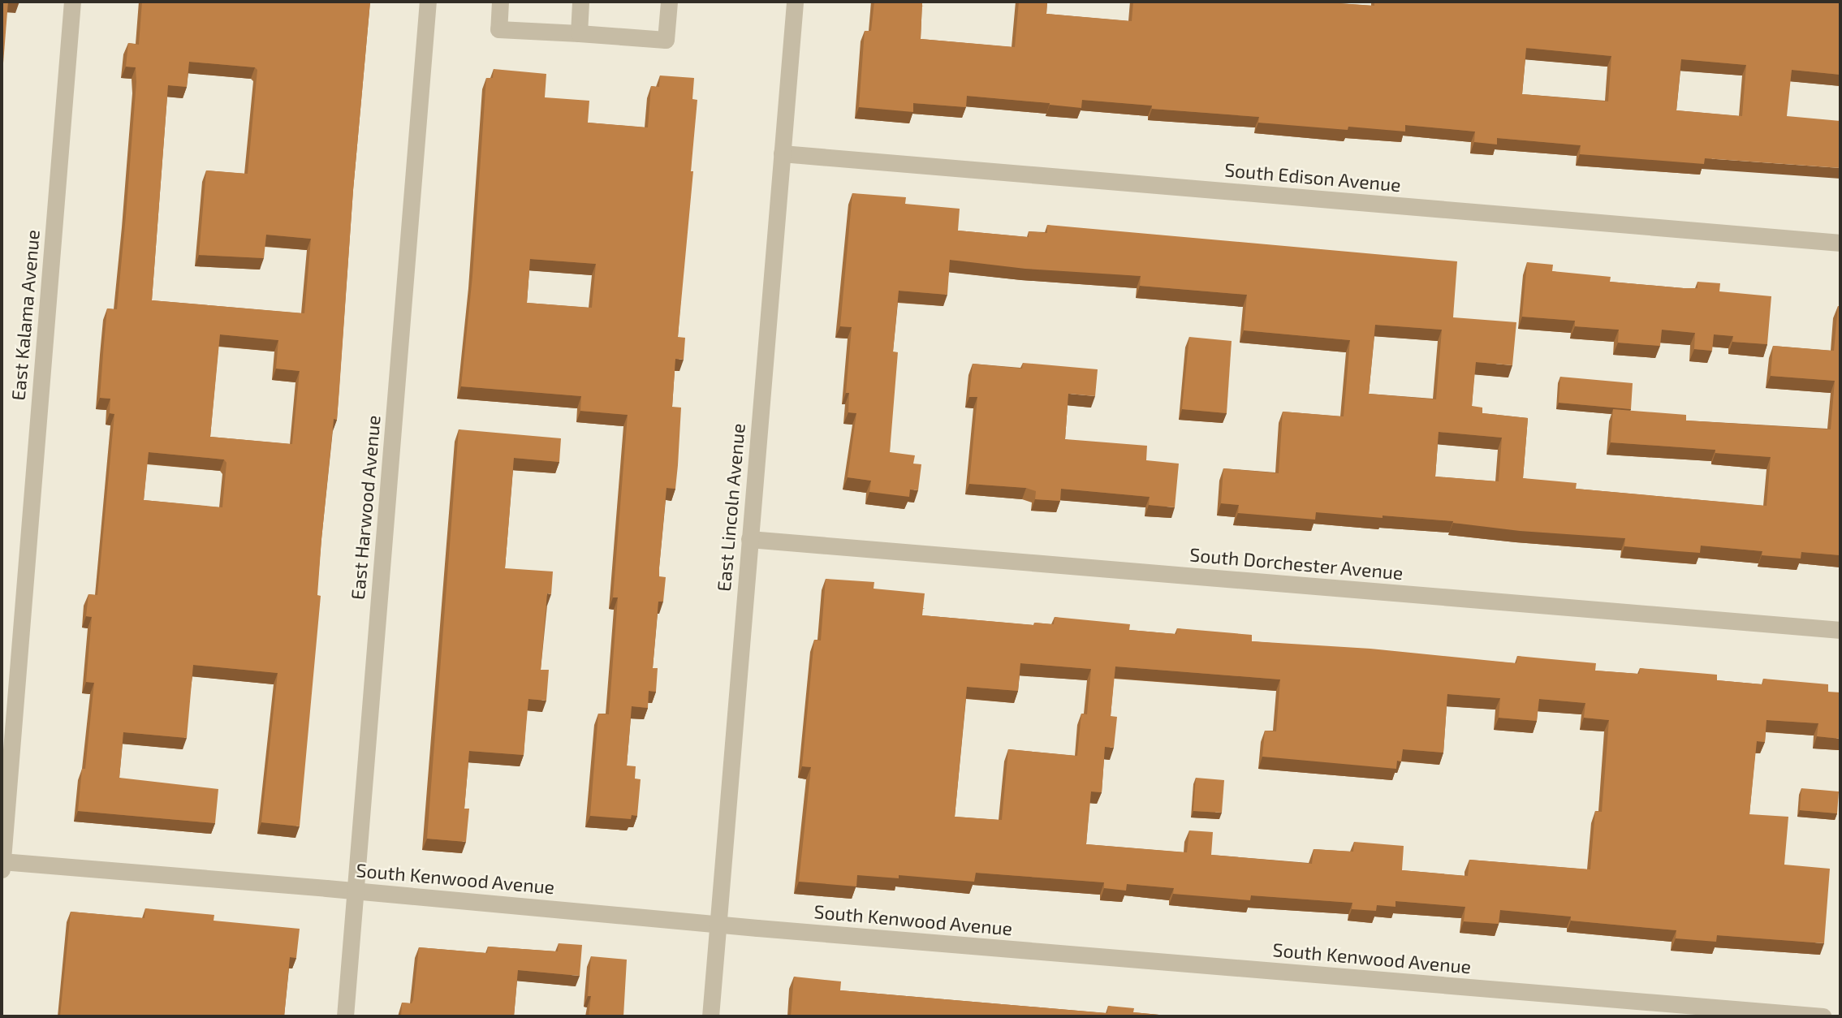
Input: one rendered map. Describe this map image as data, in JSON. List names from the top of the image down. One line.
{"streets":{"street":["South Edison Avenue","East Kalama Avenue","East Harwood Avenue","East Lincoln Avenue","South Dorchester Avenue","South Kenwood Avenue"]},"crossings":[["South Edison Avenue","East Lincoln Avenue"],["East Kalama Avenue","South Kenwood Avenue"],["East Harwood Avenue","South Kenwood Avenue"],["East Lincoln Avenue","South Dorchester Avenue"],["East Lincoln Avenue","South Kenwood Avenue"]]}
